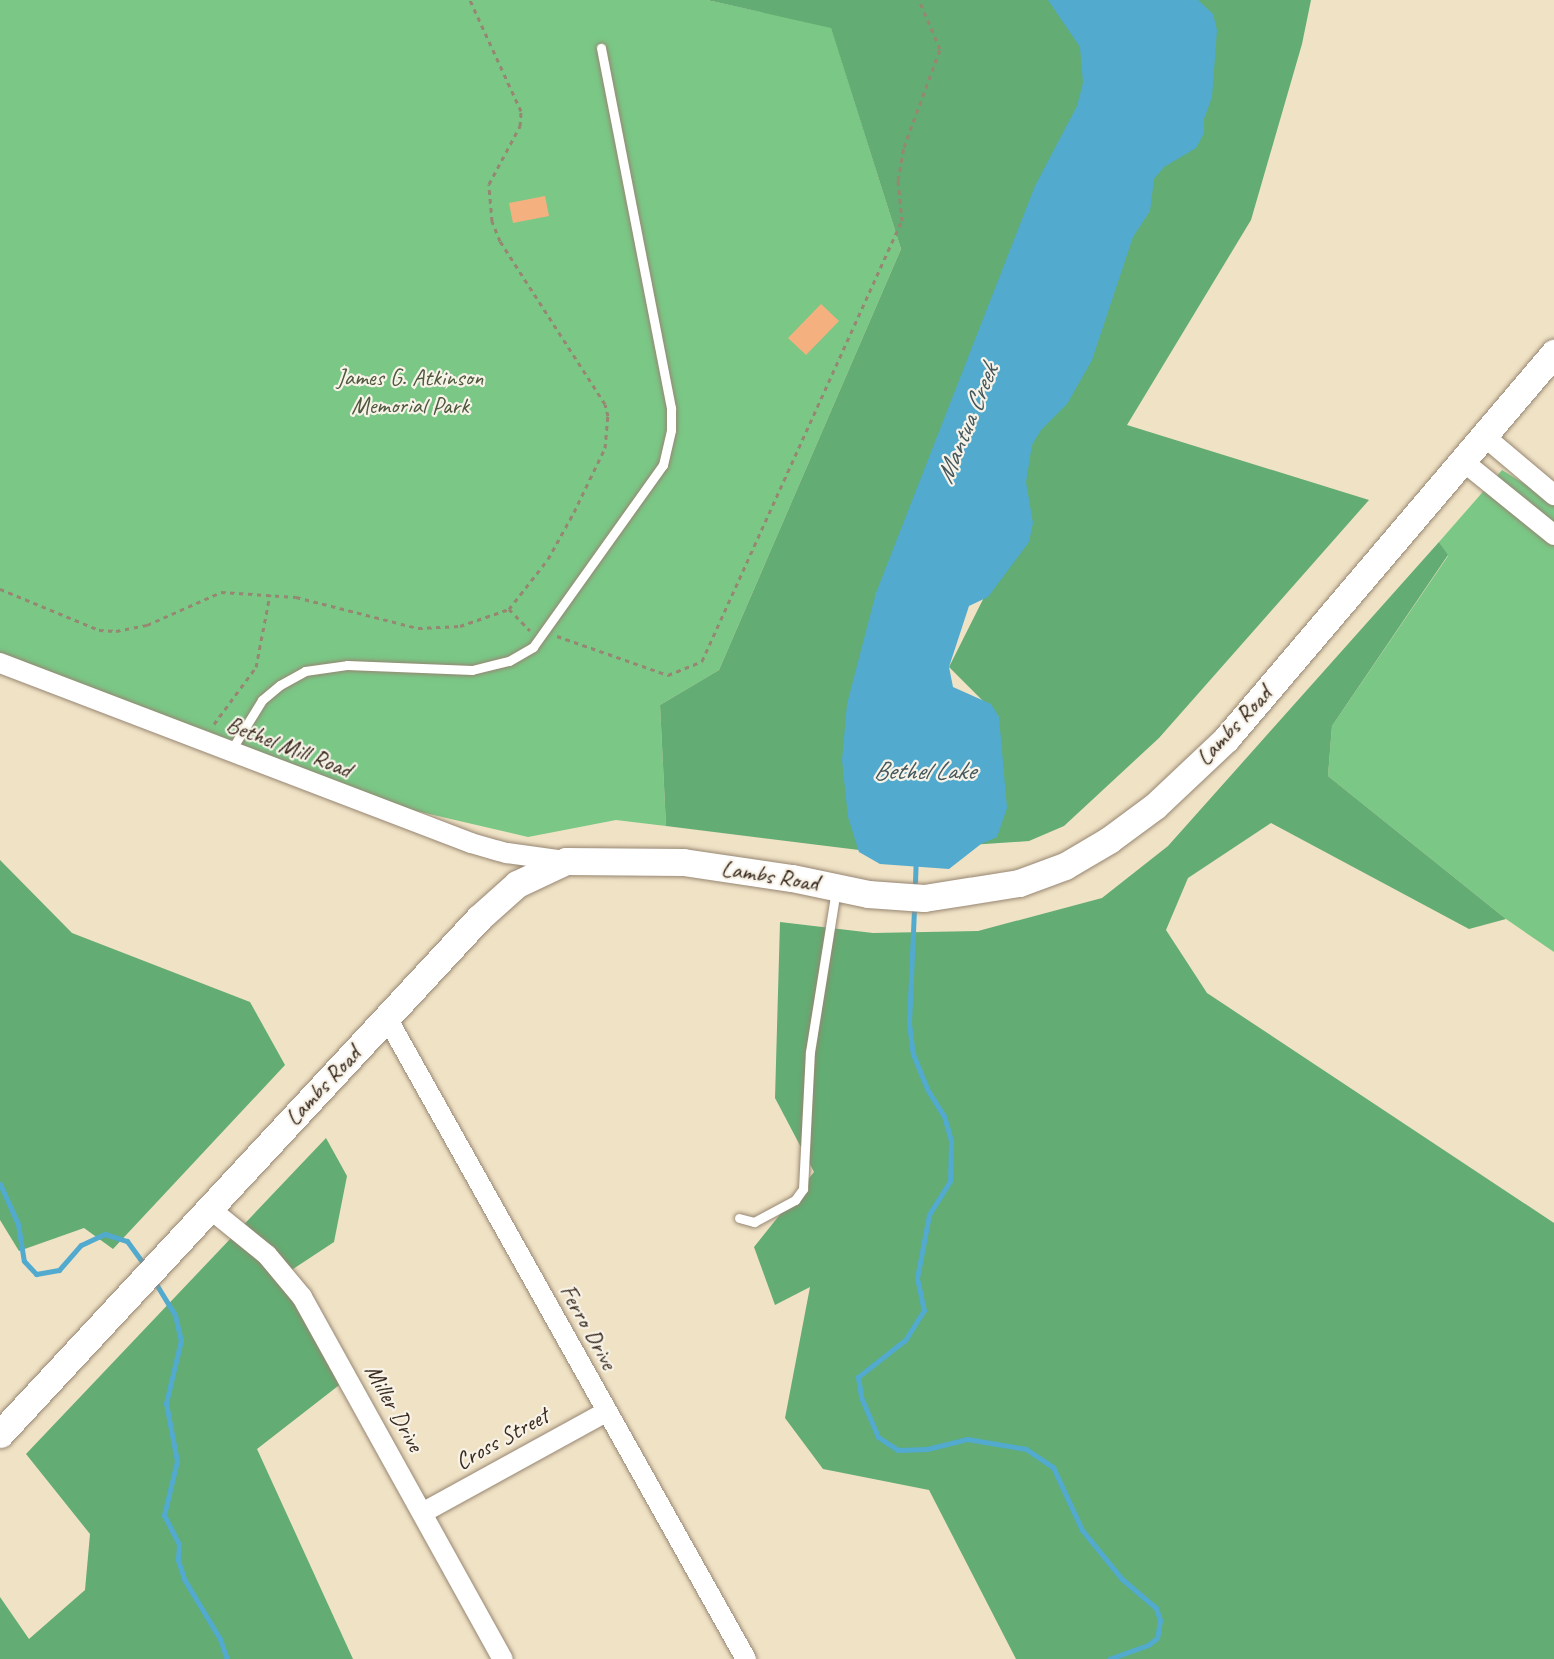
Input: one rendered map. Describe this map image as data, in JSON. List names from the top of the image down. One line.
{"streets":{"main road":["Lambs Road"],"street":["Bethel Mill Road","Ferro Drive","Miller Drive","Cross Street"]},"crossings":[["Lambs Road","Bethel Mill Road"],["Lambs Road","Ferro Drive"],["Lambs Road","Miller Drive"],["Ferro Drive","Cross Street"],["Miller Drive","Cross Street"]],"water":["Mantua Creek","Bethel Lake"],"parks":["James G. Atkinson Memorial Park"]}
